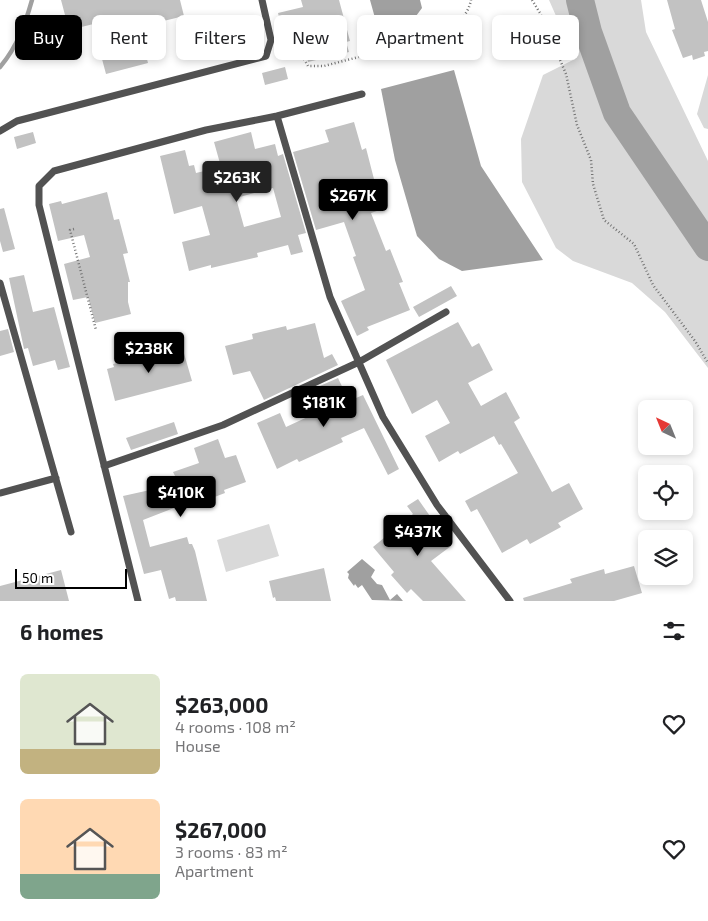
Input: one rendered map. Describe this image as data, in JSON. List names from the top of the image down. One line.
{"scale_bar":"50 m","north":"top left","page":{"chip":["Buy","Rent","Filters","New","Apartment","House"],"price":["$263K","$267K","$238K","$181K","$410K","$437K"],"scale":"50 m","heading":"6 homes","list":[{"name":"$263,000","note":"4 rooms · 108 m² · House"},{"name":"$267,000","note":"3 rooms · 83 m² · Apartment"}]}}
